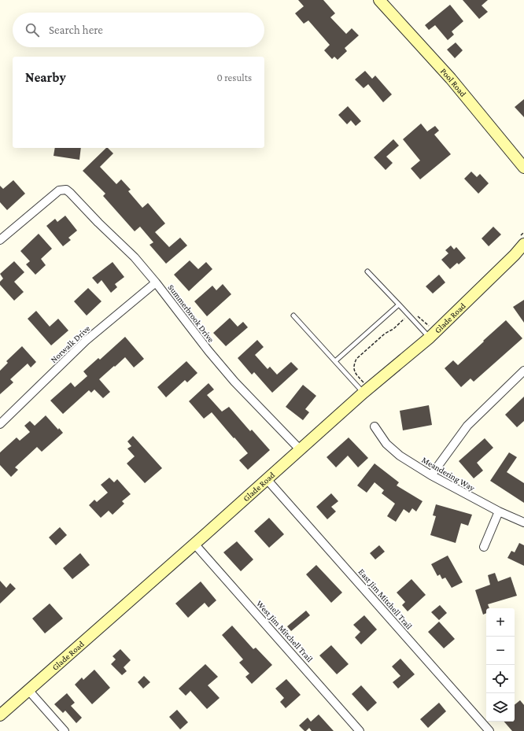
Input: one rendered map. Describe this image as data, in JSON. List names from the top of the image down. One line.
{"streets":{"main road":["Pool Road","Glade Road"],"street":["Summerbrook Drive","Norwalk Drive","Meandering Way","East Jim Mitchell Trail","West Jim Mitchell Trail"]},"crossings":[["Summerbrook Drive","Glade Road"],["Summerbrook Drive","Norwalk Drive"],["Glade Road","East Jim Mitchell Trail"],["Glade Road","West Jim Mitchell Trail"]],"page":{"search":"Search here","heading":["Nearby","0 results"],"map_buttons":["+","−"]}}
